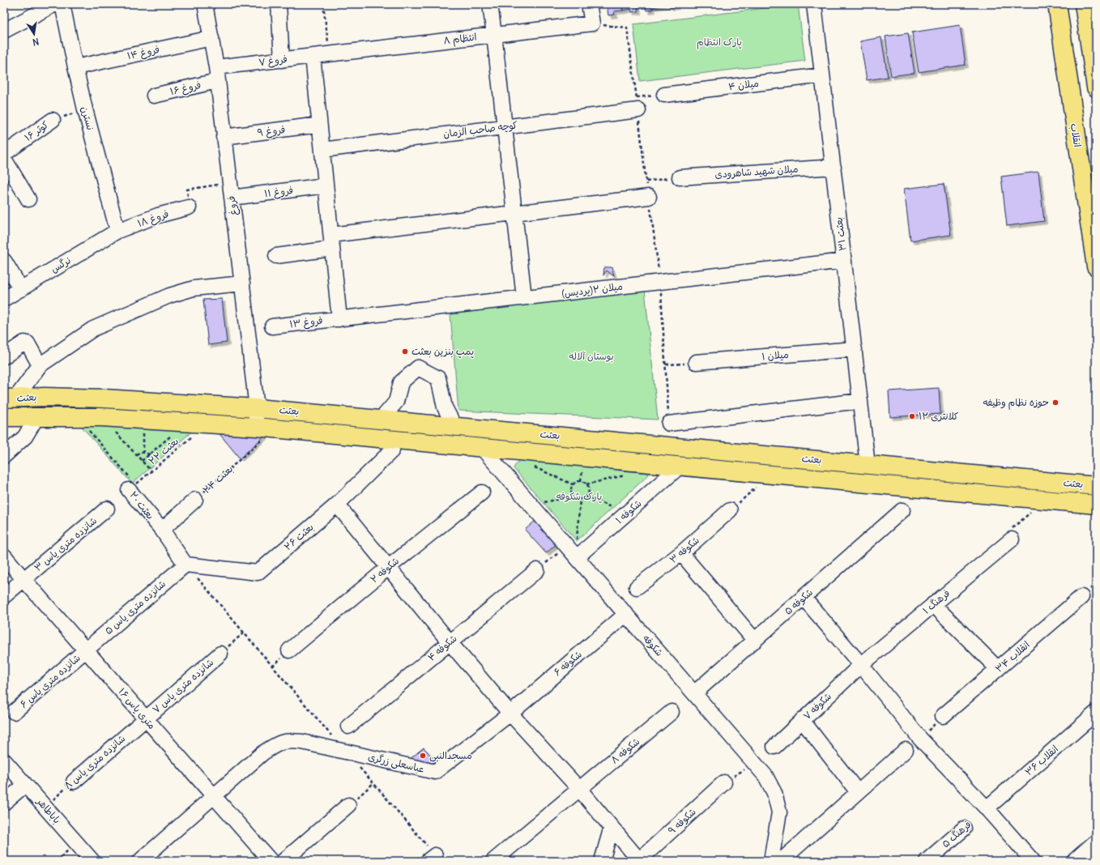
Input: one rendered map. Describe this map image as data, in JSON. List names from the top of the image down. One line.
{"streets":{"main road":["انقلاب","بعثت"],"street":["انتظام ۸","فروغ ۱۴","فروغ ۷","میلان ۴","فروغ ۱۶","نسترن","کوچه صاحب الزمان","کوثر ۱۶","فروغ ۹","میلان شهید شاهرودی","فروغ ۱۱","فروغ","فروغ ۱۸","بعثت ۳۱","نرگس","میلان ۲(پردیس)","فروغ ۱۳","میلان ۱","بعثت ۲۴","بعثت ۲۰","شکوفه ۱","بعثت ۲۶","شانزده متری یاس ۳","شکوفه ۳","شکوفه ۲","شکوفه ۵","فرهنگ ۱","شانزده متری یاس ۵","شکوفه","شکوفه ۴","انقلاب ۳۴","شکوفه ۶","شانزده متری یاس ۶","شانزده متری یاس ۷","شکوفه ۷","۱۶ متری یاس","شکوفه ۸","انقلاب ۳۶","شانزده متری یاس ۸","عباسعلی زرگری","باباطاهر","شکوفه ۹","فرهنگ ۵"],"path":["بعثت ۲۲"]},"crossings":[["انتظام ۸","فروغ ۷"],["فروغ ۱۴","نسترن"],["فروغ ۱۴","فروغ"],["فروغ ۷","فروغ ۱۶"],["فروغ ۷","فروغ"],["میلان ۴","بعثت ۳۱"],["فروغ ۱۶","فروغ"],["نسترن","فروغ ۱۸"],["نسترن","نرگس"],["فروغ ۹","فروغ"],["میلان شهید شاهرودی","بعثت ۳۱"],["فروغ ۱۱","فروغ"],["فروغ","بعثت"],["فروغ ۱۸","نرگس"],["بعثت ۳۱","میلان ۲(پردیس)"],["بعثت ۳۱","میلان ۱"],["بعثت ۳۱","بعثت"],["میلان ۲(پردیس)","فروغ ۱۳"],["بعثت","بعثت ۲۲"],["بعثت","بعثت ۲۴"],["بعثت","بعثت ۲۰"],["بعثت","شکوفه ۱"],["بعثت","شکوفه"],["بعثت ۲۲","بعثت ۲۰"],["بعثت ۲۴","بعثت ۲۰"],["بعثت ۲۰","بعثت ۲۶"],["بعثت ۲۰","شانزده متری یاس ۵"],["شکوفه ۱","شکوفه"],["بعثت ۲۶","شانزده متری یاس ۵"],["شانزده متری یاس ۳","۱۶ متری یاس"],["شکوفه ۵","شکوفه"],["فرهنگ ۱","شکوفه ۷"],["شانزده متری یاس ۵","شانزده متری یاس ۶"],["شانزده متری یاس ۵","۱۶ متری یاس"],["شکوفه","شکوفه ۶"],["شکوفه ۶","عباسعلی زرگری"],["شانزده متری یاس ۶","۱۶ متری یاس"],["شانزده متری یاس ۷","۱۶ متری یاس"],["شانزده متری یاس ۷","شانزده متری یاس ۸"],["۱۶ متری یاس","شانزده متری یاس ۸"],["۱۶ متری یاس","عباسعلی زرگری"],["شانزده متری یاس ۸","باباطاهر"]],"parks":["پارک انتظام","بوستان آلاله","پارک شکوفه"],"places":["پمپ بنزین بعثت","حوزه نظام وظیفه","کلانتری ۱۲","مسجدالنبی"],"north":"bottom"}
